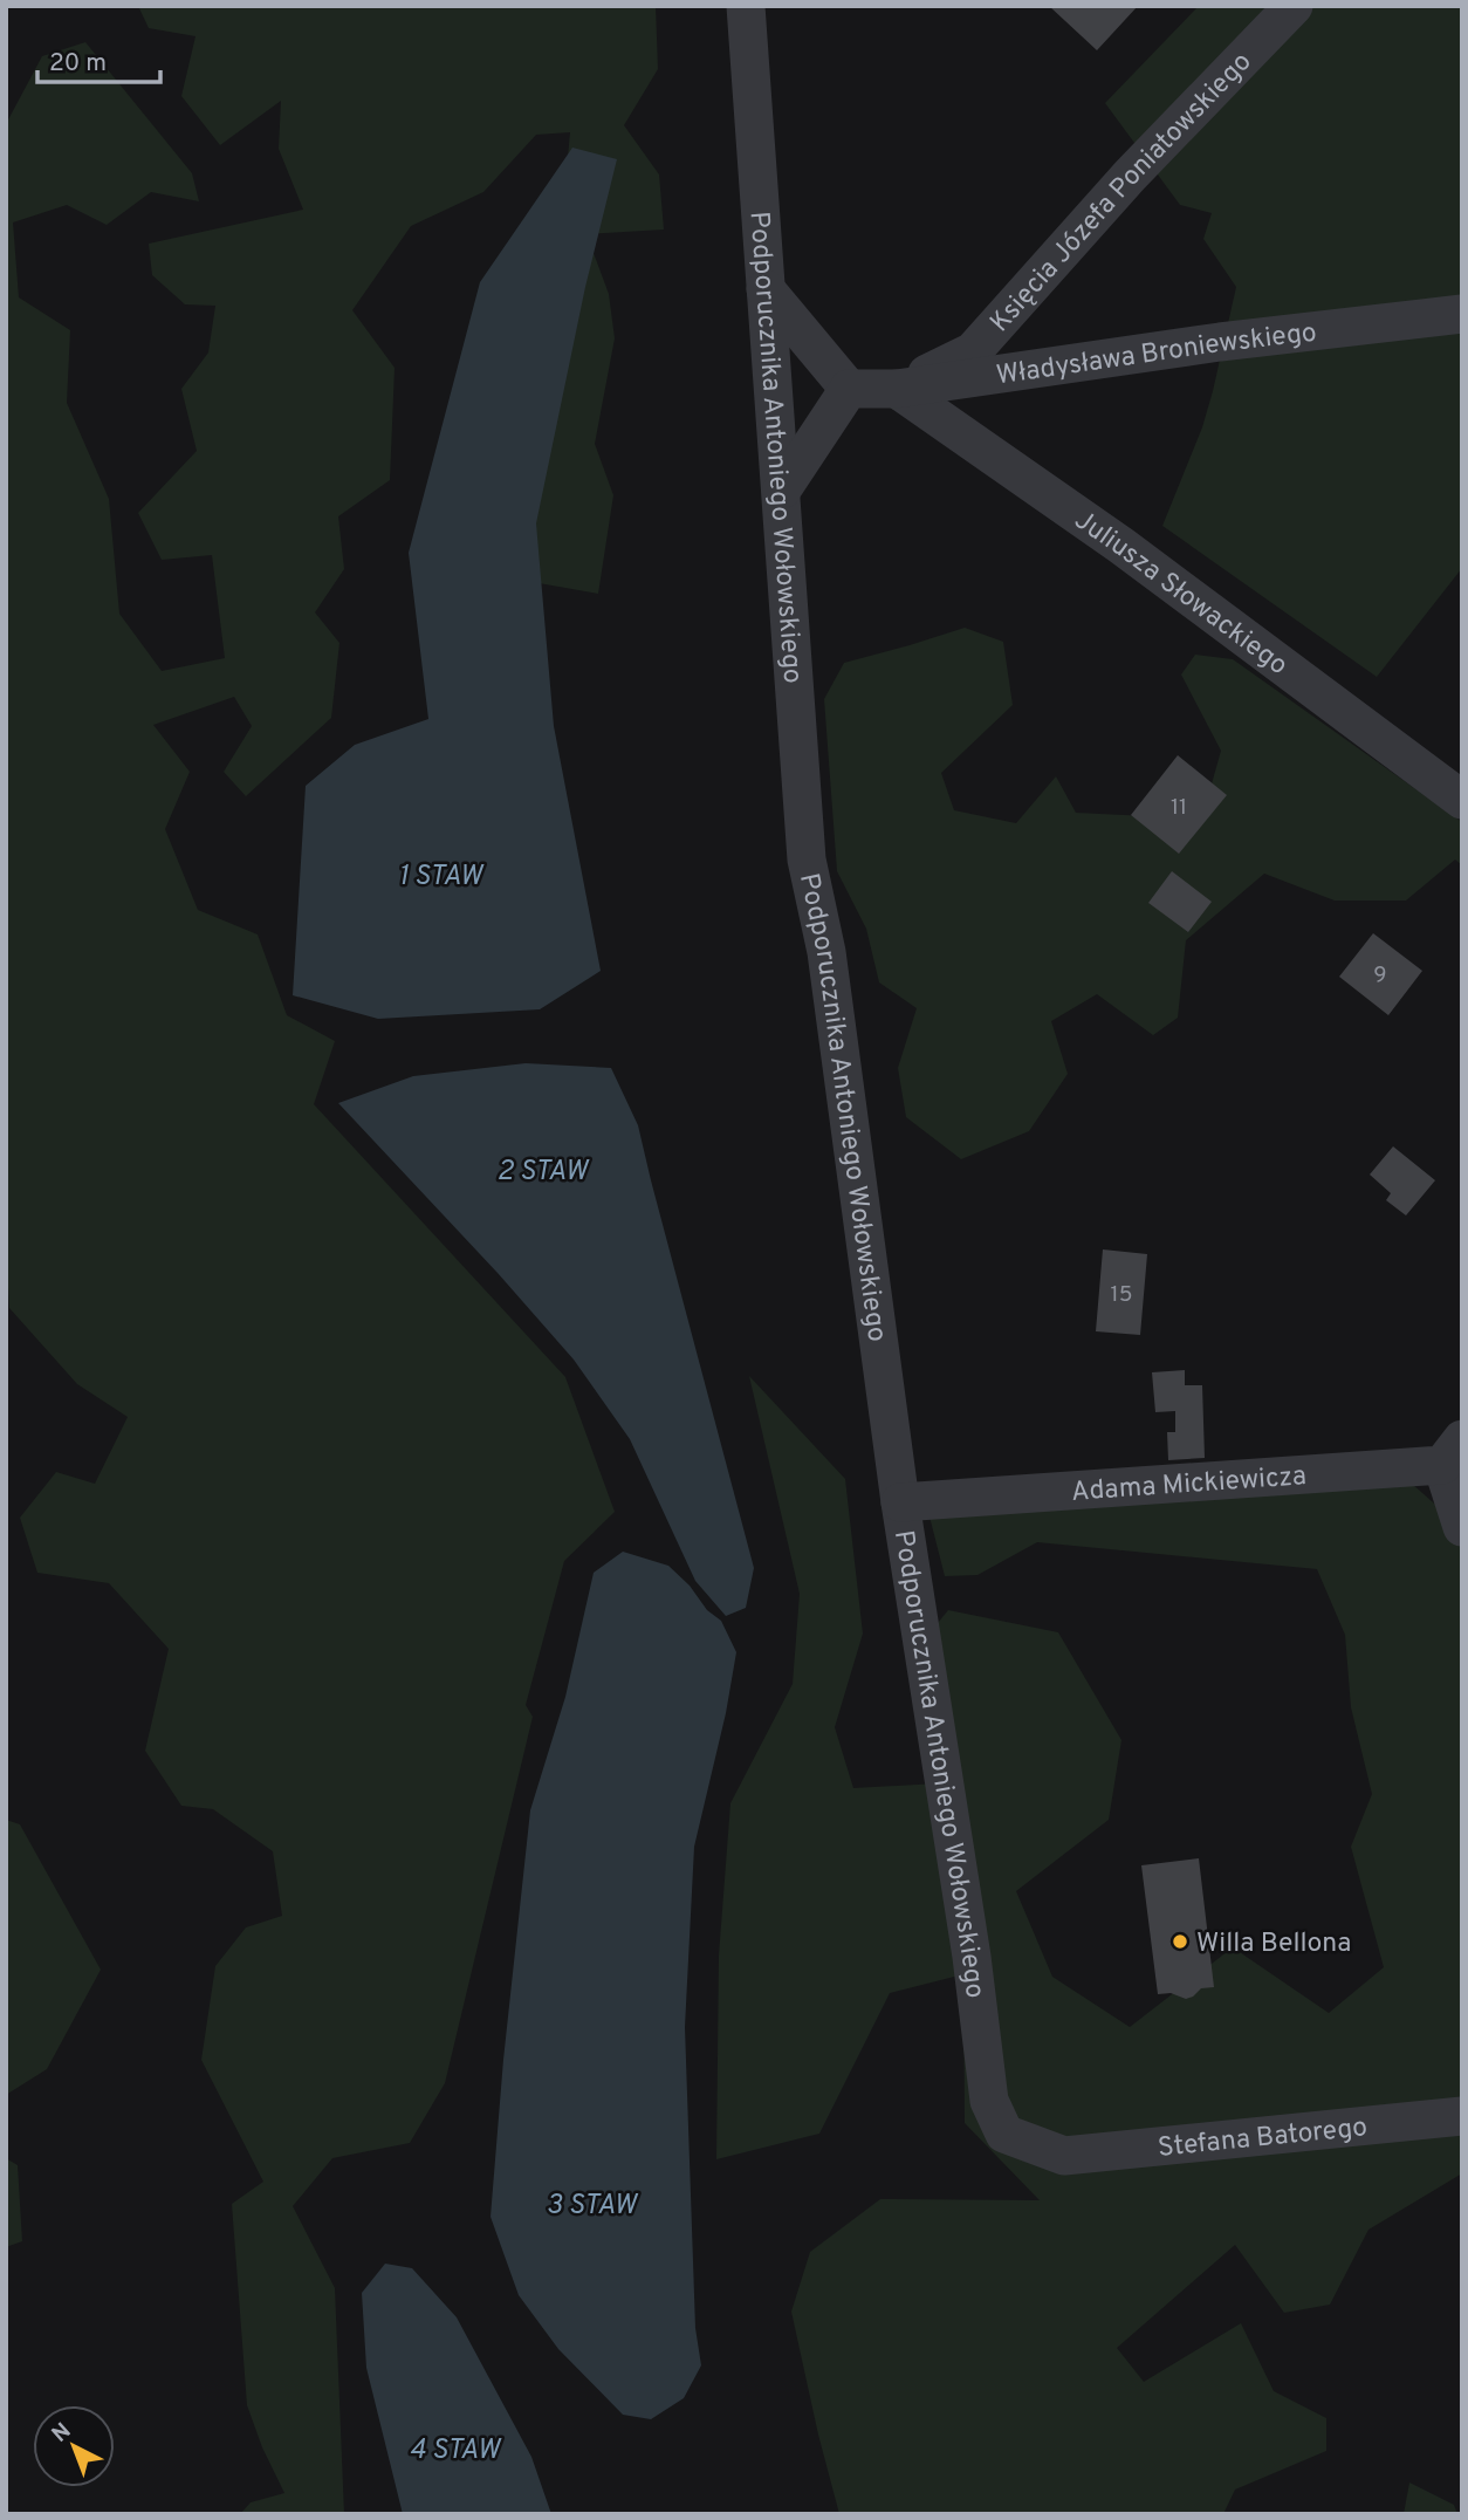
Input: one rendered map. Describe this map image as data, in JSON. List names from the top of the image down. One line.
{"streets":{"street":["Księcia Józefa Poniatowskiego","Władysława Broniewskiego","Podporucznika Antoniego Wołowskiego","Juliusza Słowackiego","Adama Mickiewicza","Stefana Batorego"]},"crossings":[["Księcia Józefa Poniatowskiego","Władysława Broniewskiego"],["Księcia Józefa Poniatowskiego","Juliusza Słowackiego"],["Władysława Broniewskiego","Juliusza Słowackiego"],["Podporucznika Antoniego Wołowskiego","Adama Mickiewicza"],["Podporucznika Antoniego Wołowskiego","Stefana Batorego"]],"water":["1 STAW","2 STAW","3 STAW","4 STAW"],"places":["Willa Bellona"],"house_numbers":["11","9","15"],"scale_bar":"20 m","north":"top left"}
